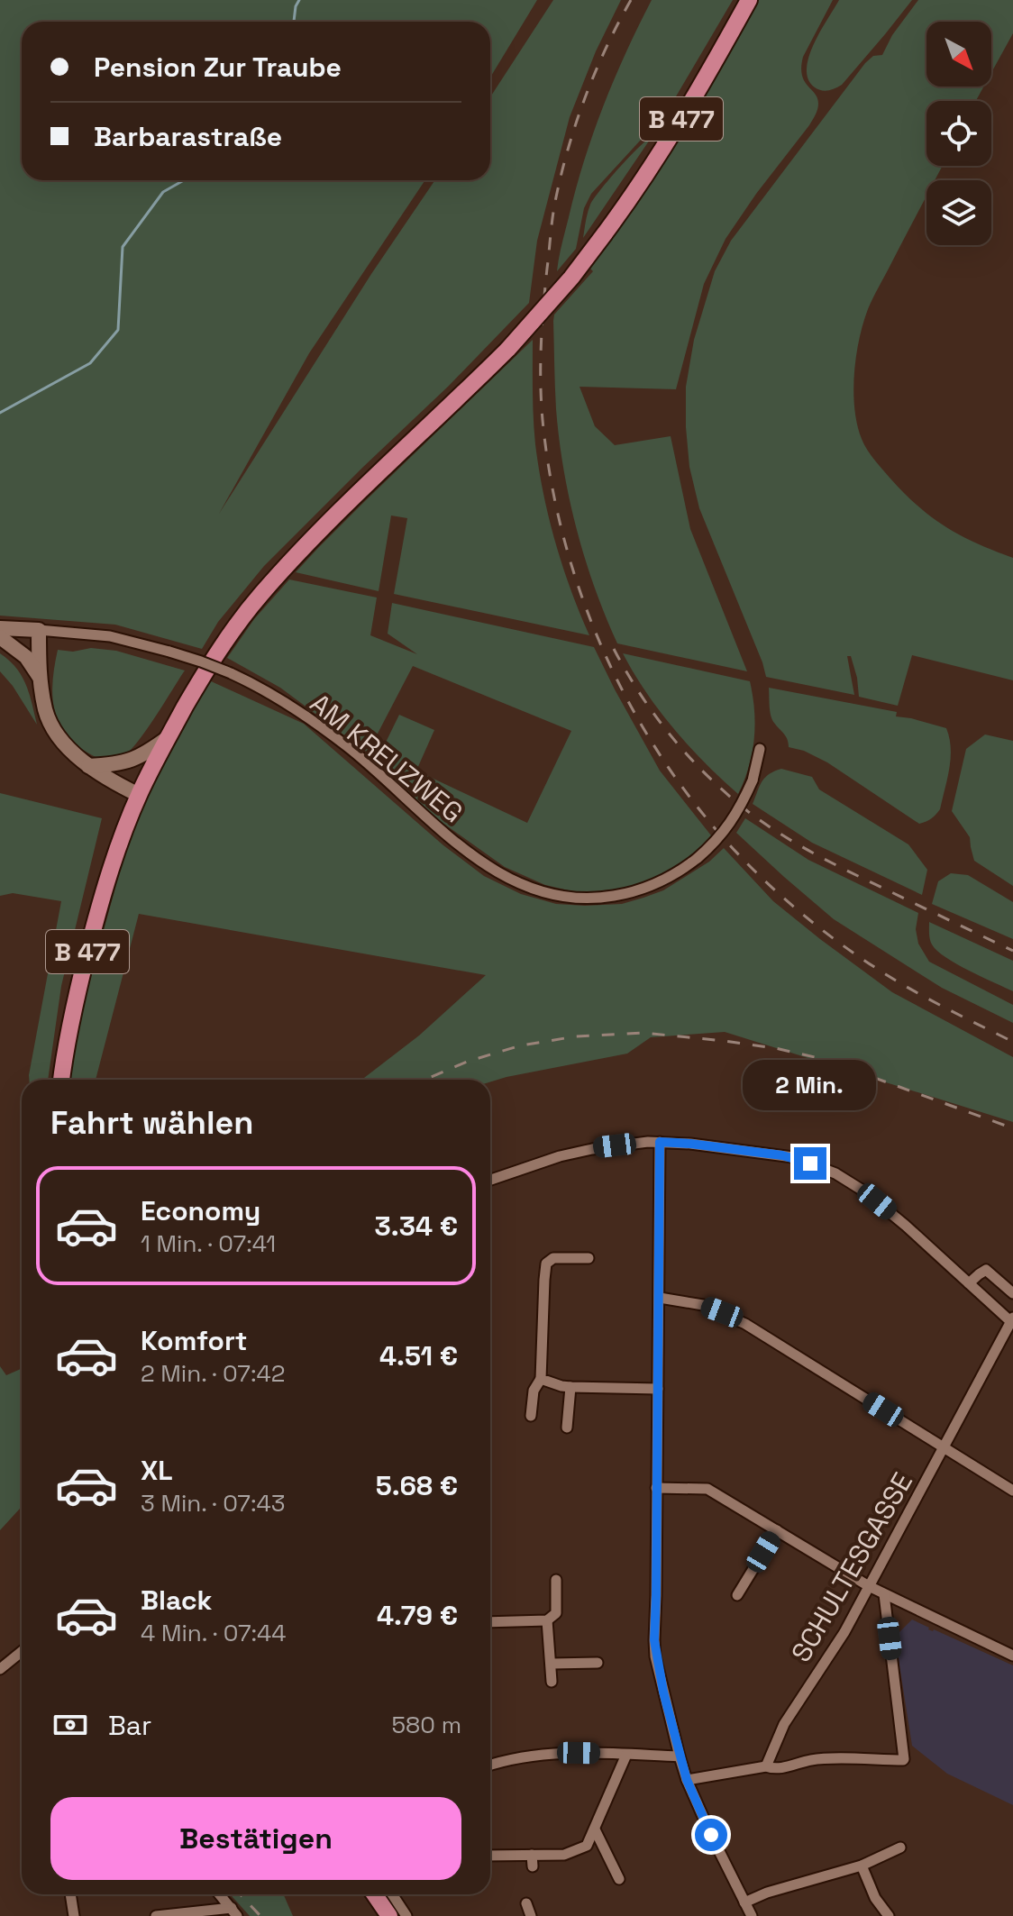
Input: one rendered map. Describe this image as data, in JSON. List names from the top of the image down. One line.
{"streets":{"main road":["B 477"],"street":["AM KREUZWEG","SCHULTESGASSE"]},"north":"bottom right","page":{"banner":["Pension Zur Traube","Barbarastraße"],"bubble":"2 Min.","heading":"Fahrt wählen","list":[{"name":"Economy","note":"1 Min. · 07:41","value":"3.34 €"},{"name":"Komfort","note":"2 Min. · 07:42","value":"4.51 €"},{"name":"XL","note":"3 Min. · 07:43","value":"5.68 €"},{"name":"Black","note":"4 Min. · 07:44","value":"4.79 €"}],"pay":["Bar","580 m"],"buttons":"Bestätigen"}}
